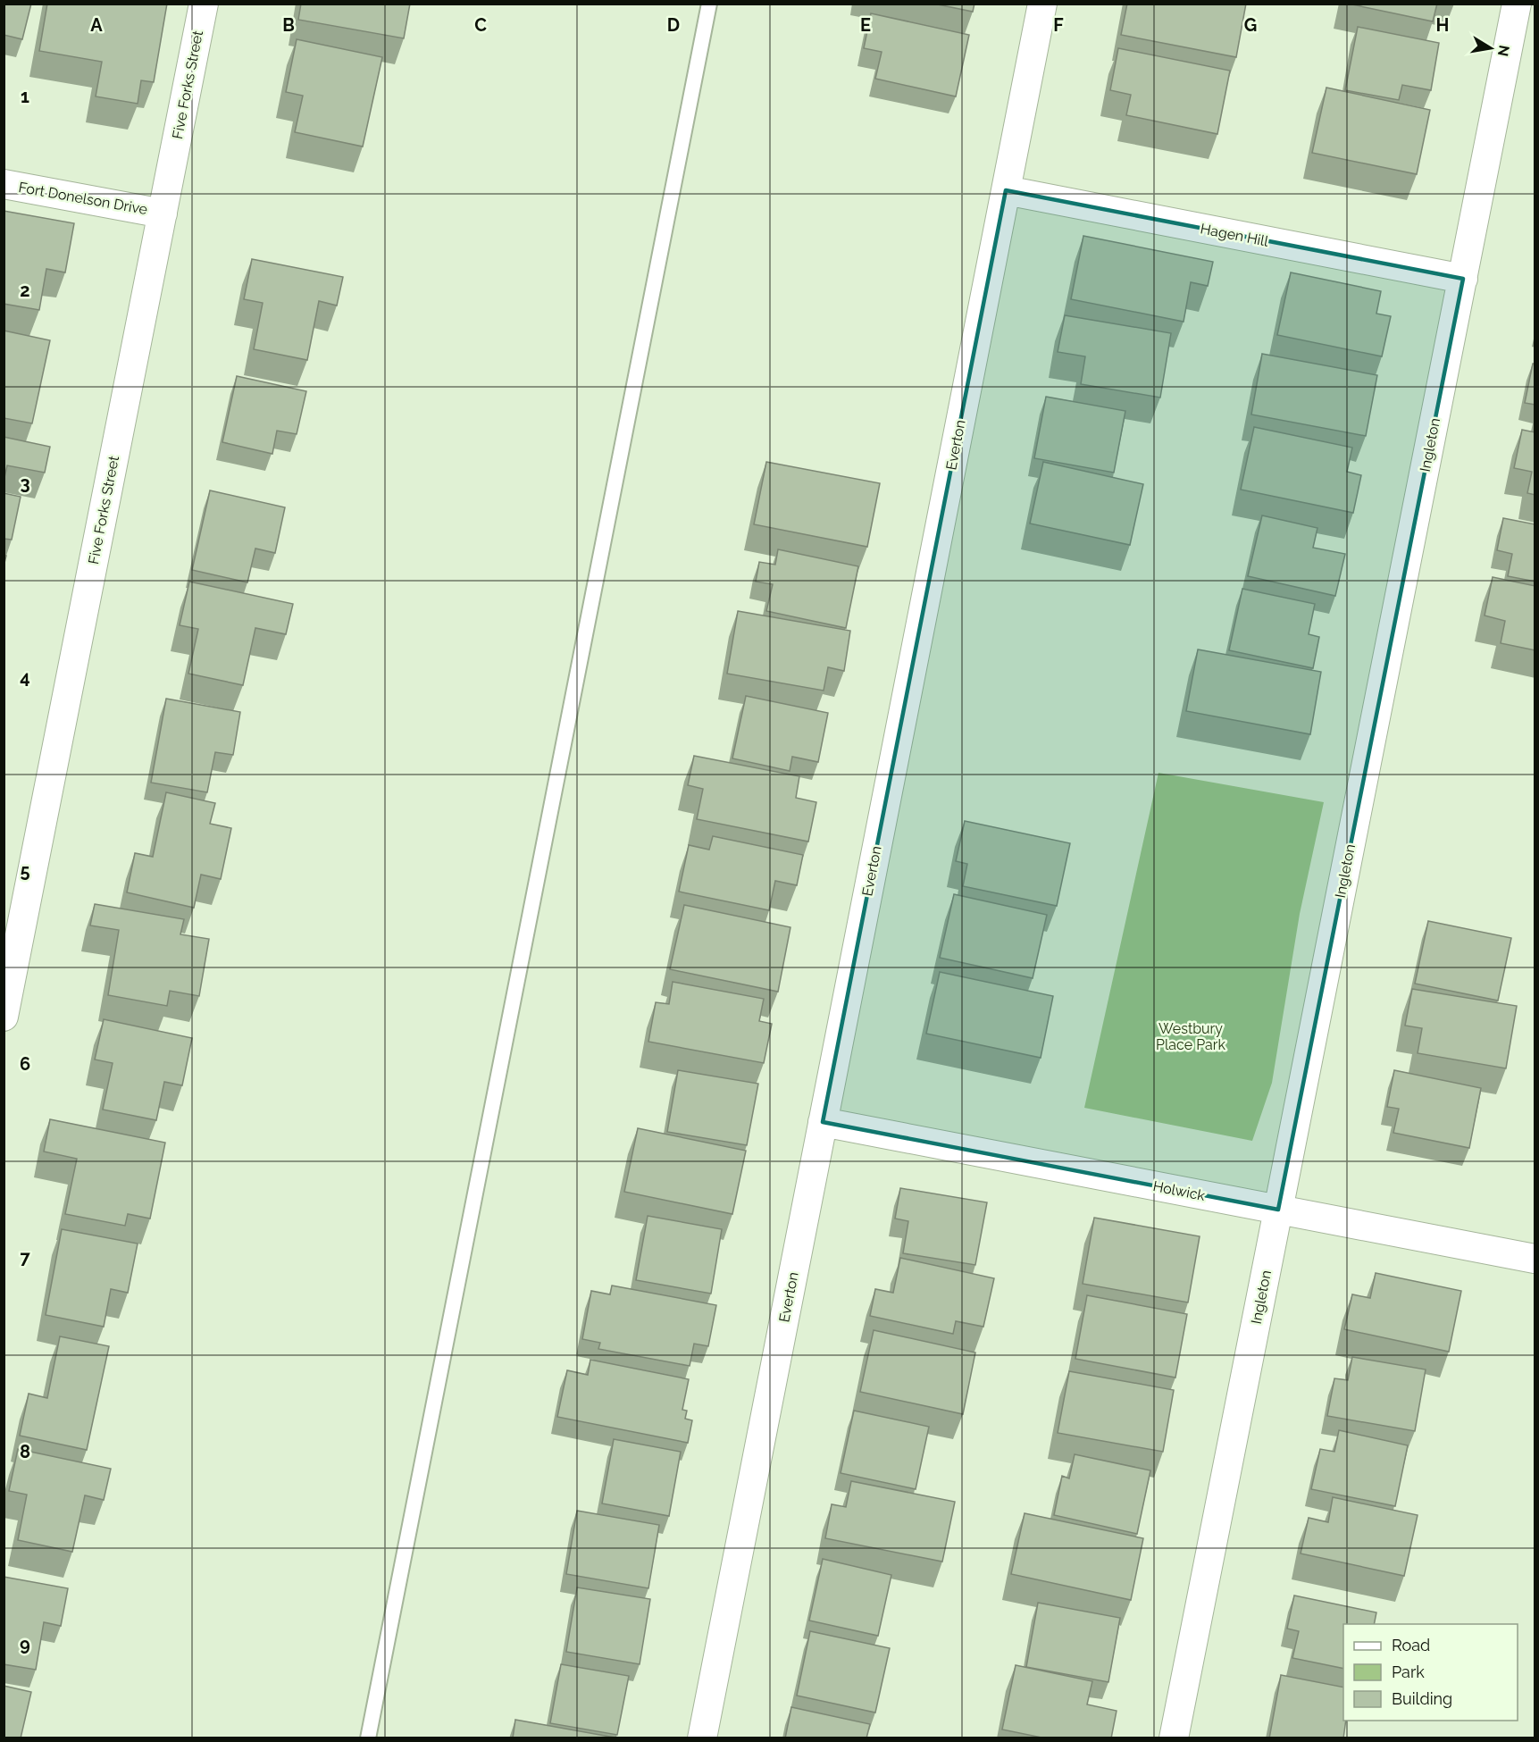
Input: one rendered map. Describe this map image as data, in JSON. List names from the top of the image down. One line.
{"streets":{"street":["Five Forks Street","Fort Donelson Drive","Hagen Hill","Everton","Ingleton","Holwick"]},"crossings":[["Five Forks Street","Fort Donelson Drive"],["Hagen Hill","Everton"],["Hagen Hill","Ingleton"],["Everton","Holwick"],["Ingleton","Holwick"]],"parks":["Westbury Place Park"],"legend":["Road","Park","Building"],"north":"right","grid":{"columns":["A","B","C","D","E","F","G","H"],"rows":["1","2","3","4","5","6","7","8","9"]}}
